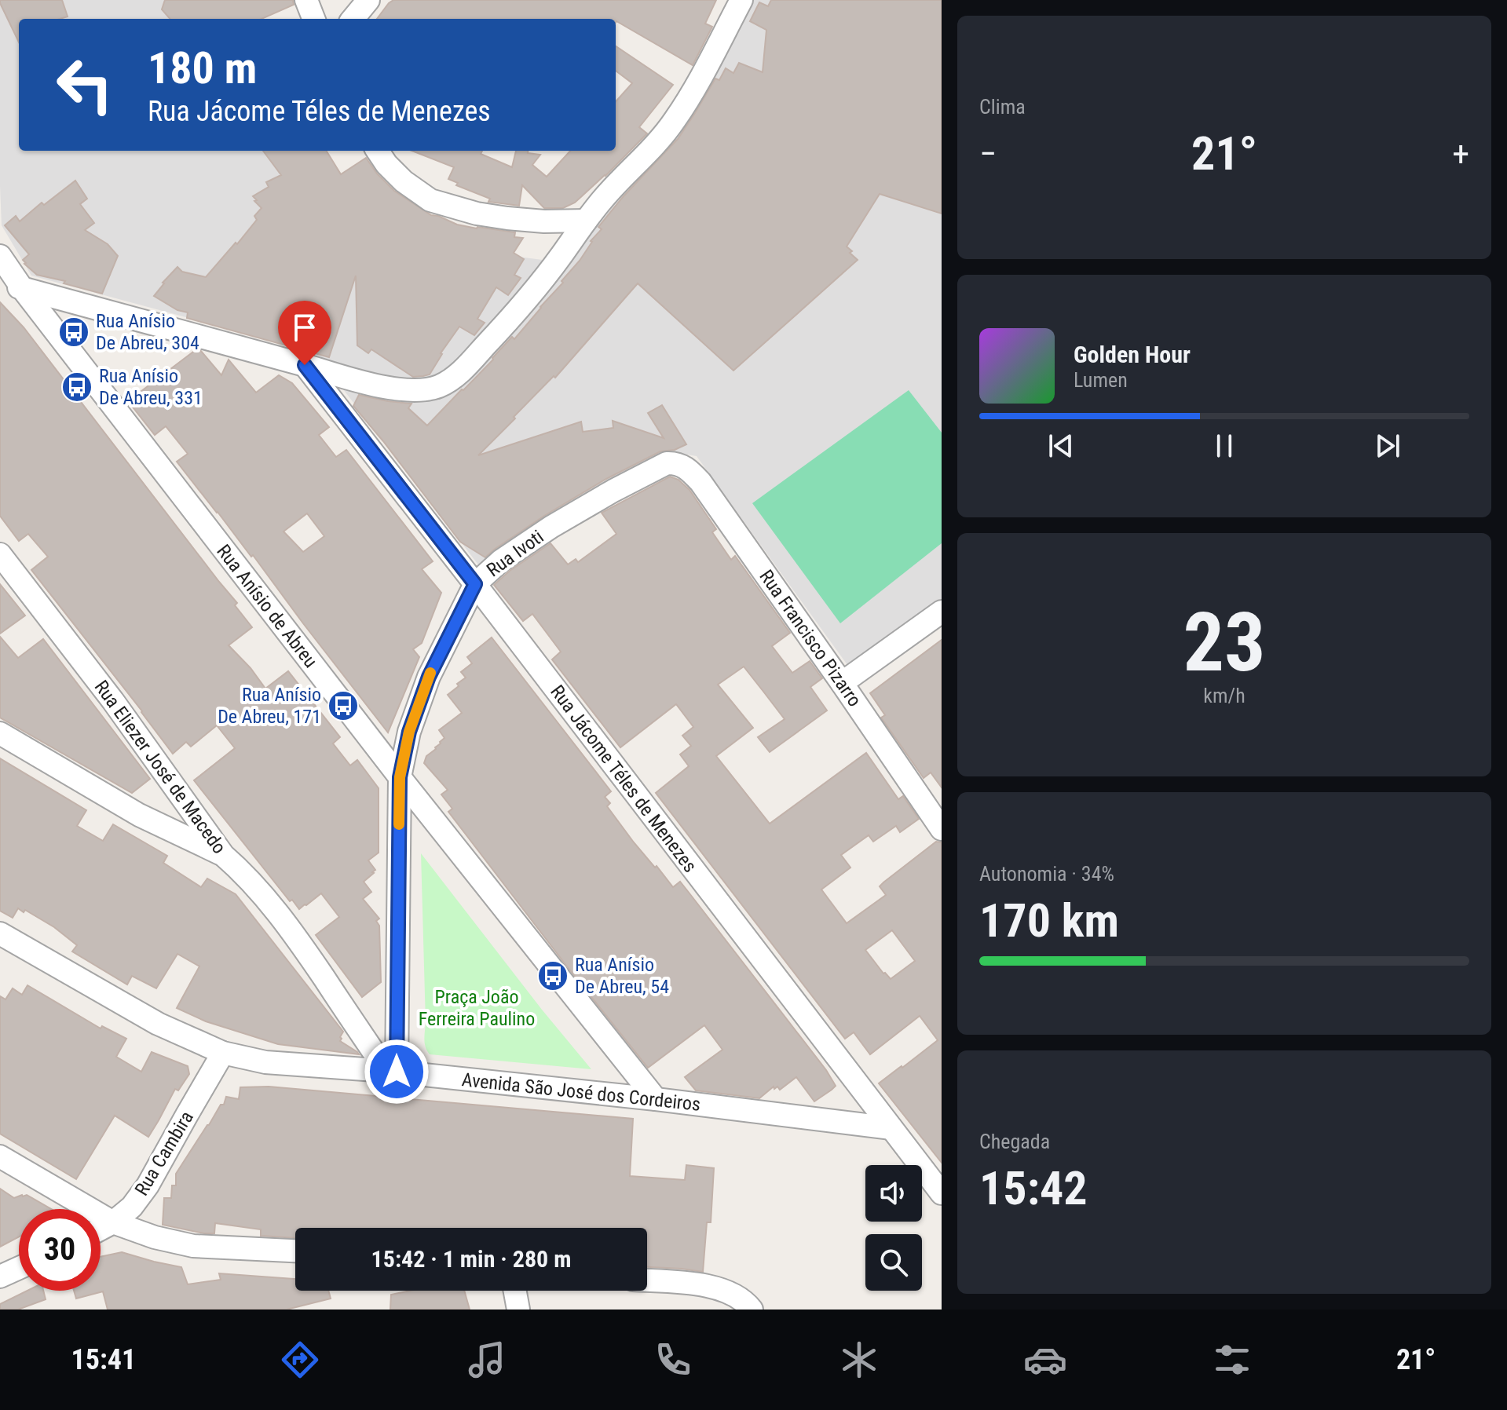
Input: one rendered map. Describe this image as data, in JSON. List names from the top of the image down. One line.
{"streets":{"street":["Rua Ivoti","Rua Anísio de Abreu","Rua Francisco Pizarro","Rua Eliezer José de Macedo","Rua Jácome Téles de Menezes","Avenida São José dos Cordeiros","Rua Cambira"]},"crossings":[["Rua Ivoti","Rua Anísio de Abreu"],["Rua Ivoti","Rua Francisco Pizarro"],["Rua Ivoti","Rua Eliezer José de Macedo"],["Rua Ivoti","Rua Jácome Téles de Menezes"],["Rua Ivoti","Avenida São José dos Cordeiros"],["Rua Anísio de Abreu","Avenida São José dos Cordeiros"],["Rua Eliezer José de Macedo","Avenida São José dos Cordeiros"],["Rua Jácome Téles de Menezes","Avenida São José dos Cordeiros"],["Avenida São José dos Cordeiros","Rua Cambira"]],"parks":["Praça João Ferreira Paulino"],"places":{"bus stop":["Rua Anísio De Abreu, 304","Rua Anísio De Abreu, 331","Rua Anísio De Abreu, 171","Rua Anísio De Abreu, 54"]},"page":{"tile":["Clima",["23","km/h"],["Autonomia · 34%","170 km"],["Chegada","15:42"]],"turn":["180 m","Rua Jácome Téles de Menezes"],"heat":["−","21°","+"],"song":["Golden Hour","Lumen"],"limit":"30","trip":"15:42 · 1 min · 280 m","tabs":["15:41","21°"]}}
